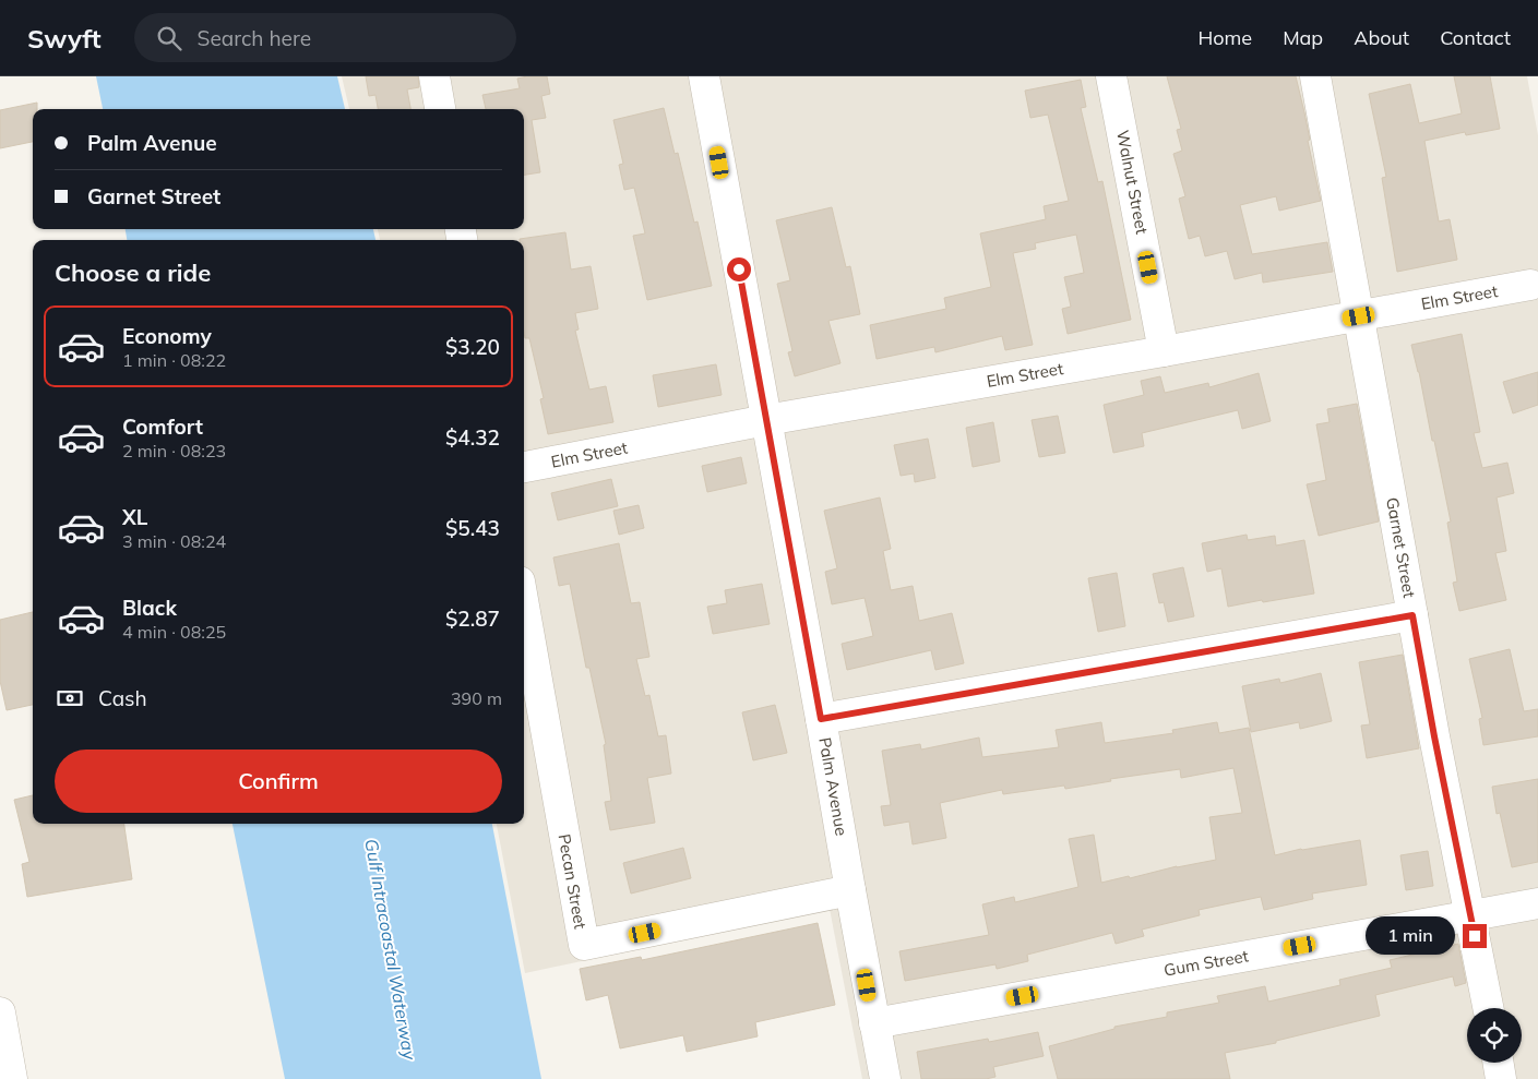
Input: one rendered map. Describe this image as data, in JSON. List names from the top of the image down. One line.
{"streets":{"street":["Walnut Street","Elm Street","Garnet Street","Palm Avenue","Pecan Street","Gum Street"]},"crossings":[["Walnut Street","Elm Street"],["Elm Street","Garnet Street"],["Elm Street","Palm Avenue"],["Garnet Street","Gum Street"],["Palm Avenue","Pecan Street"],["Palm Avenue","Gum Street"]],"water":["Gulf Intracoastal Waterway"],"page":{"header":"Swyft","search":"Search here","nav":["Home","Map","About","Contact"],"banner":["Palm Avenue","Garnet Street"],"heading":"Choose a ride","list":[{"name":"Economy","note":"1 min · 08:22","value":"$3.20"},{"name":"Comfort","note":"2 min · 08:23","value":"$4.32"},{"name":"XL","note":"3 min · 08:24","value":"$5.43"},{"name":"Black","note":"4 min · 08:25","value":"$2.87"}],"pay":["Cash","390 m"],"buttons":"Confirm","bubble":"1 min"}}
